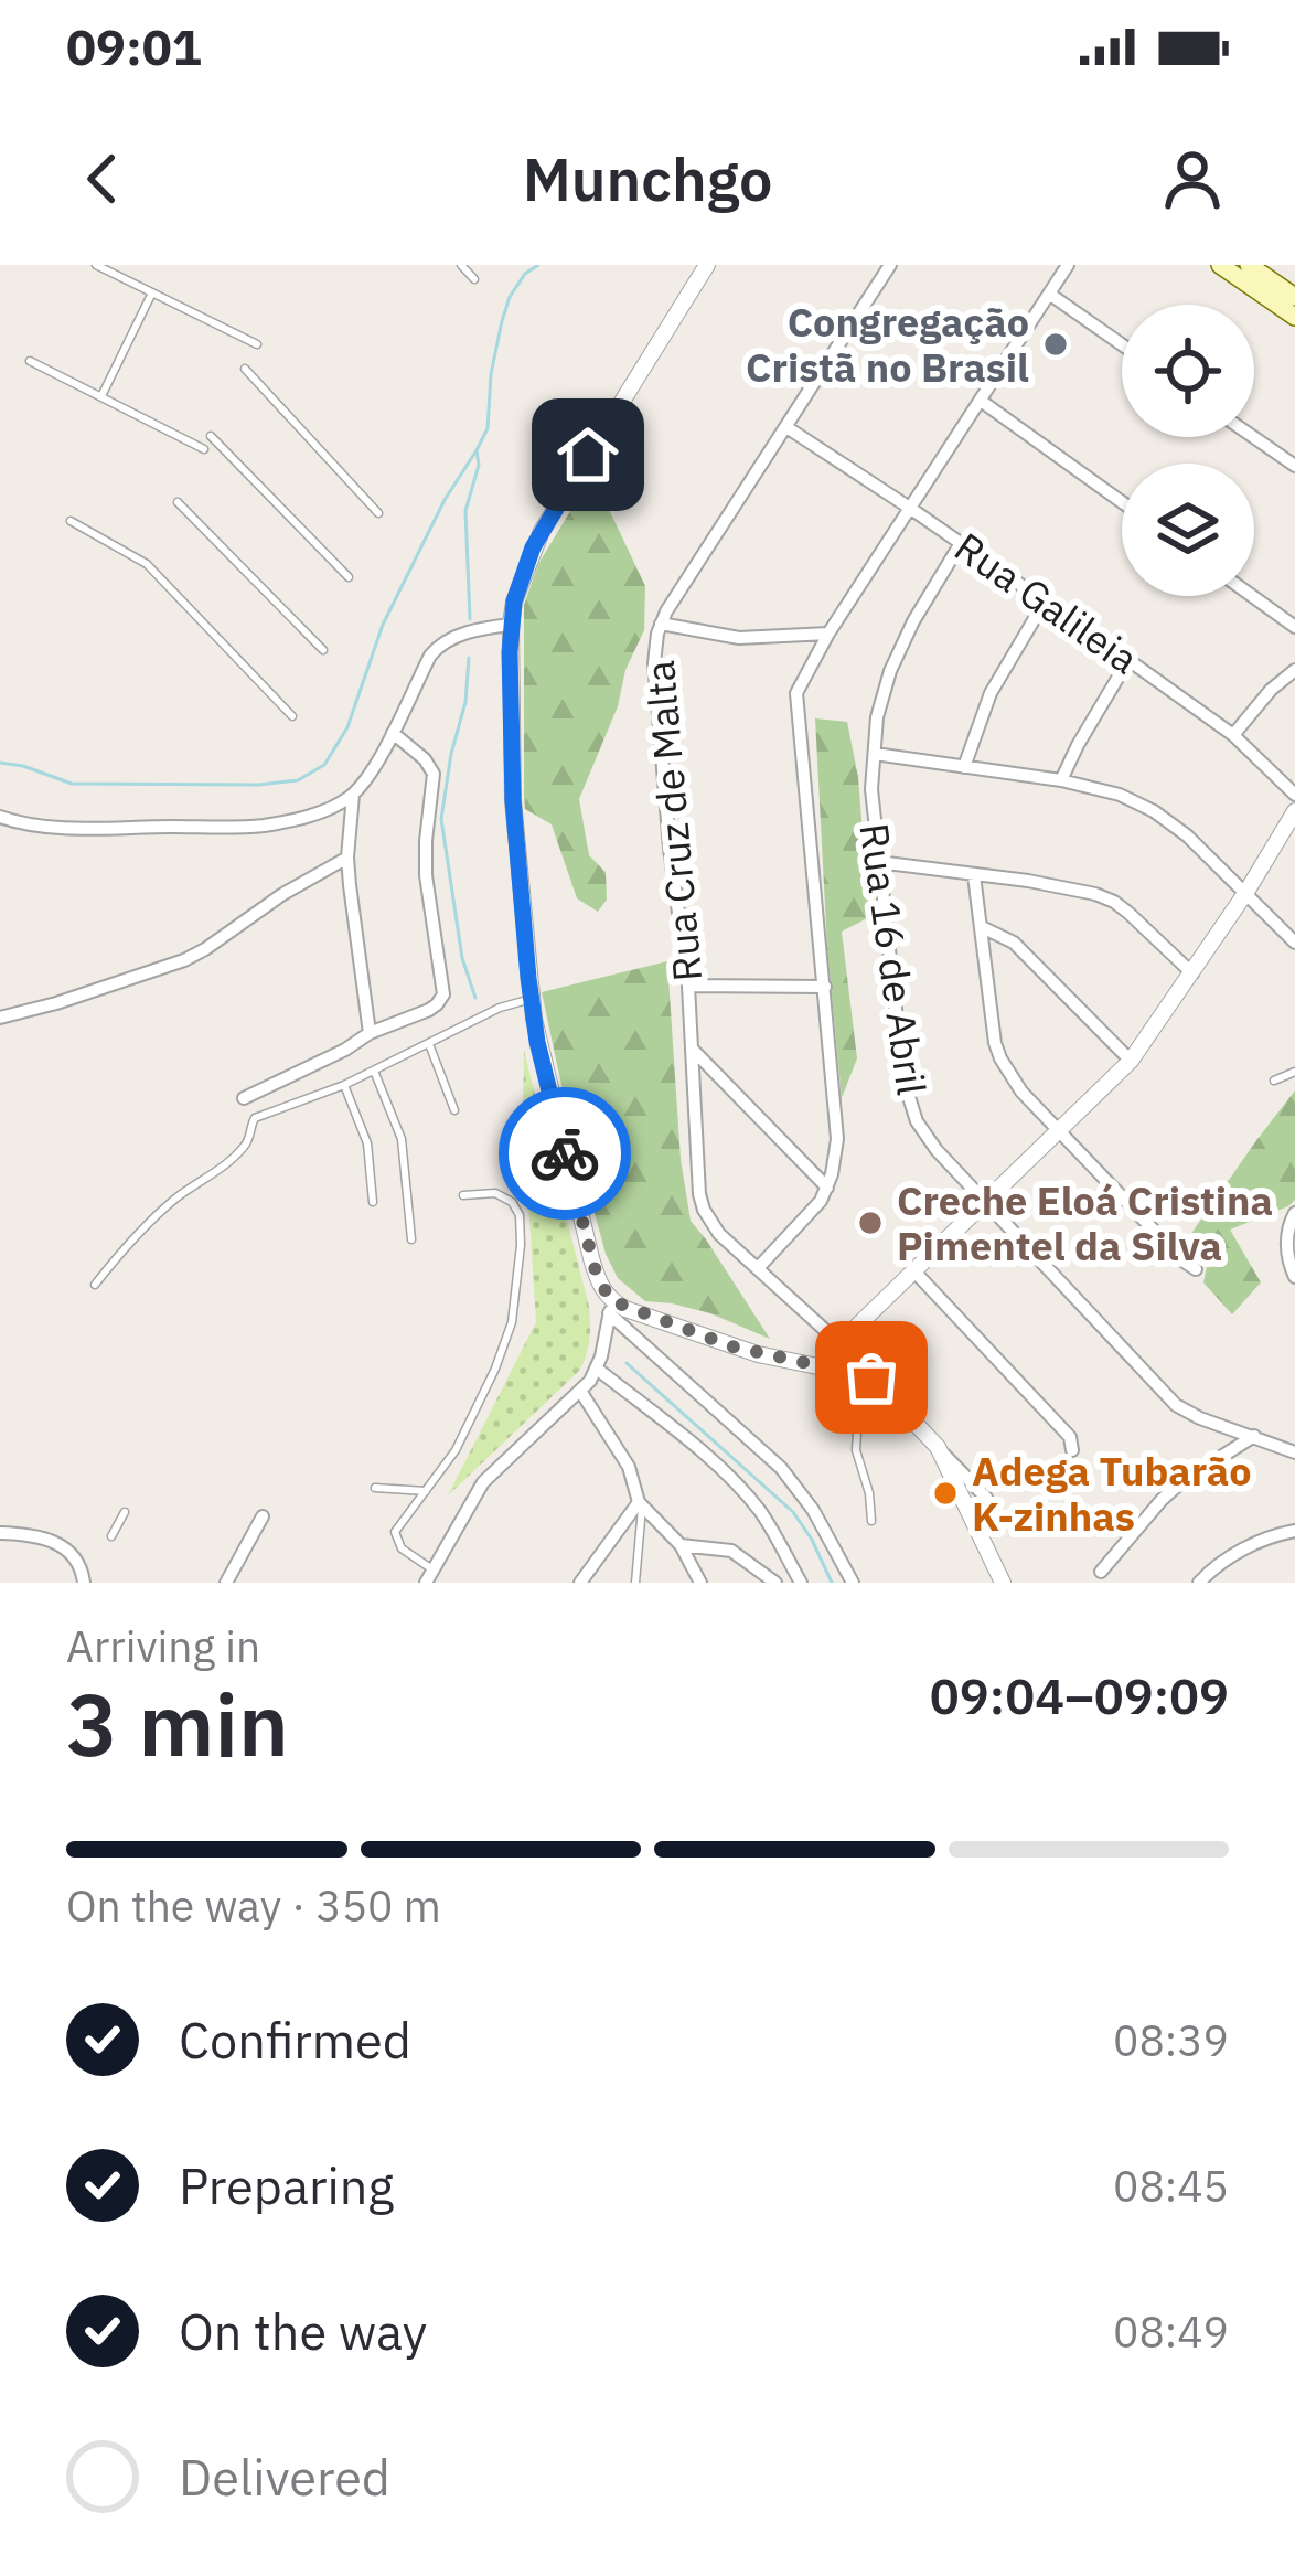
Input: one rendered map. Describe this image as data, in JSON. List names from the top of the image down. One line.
{"streets":{"street":["Rua Galileia","Rua Cruz de Malta","Rua 16 de Abril"]},"crossings":[["Rua Galileia","Rua Cruz de Malta"],["Rua Galileia","Rua 16 de Abril"]],"places":["Congregação Cristã no Brasil","Creche Eloá Cristina Pimentel da Silva","Adega Tubarão K-zinhas"],"page":{"status":"09:01","header":"Munchgo","heading":["3 min","Arriving in","09:04–09:09"],"bar":"On the way · 350 m","list":[["Confirmed","08:39"],["Preparing","08:45"],["On the way","08:49"],"Delivered"]}}
